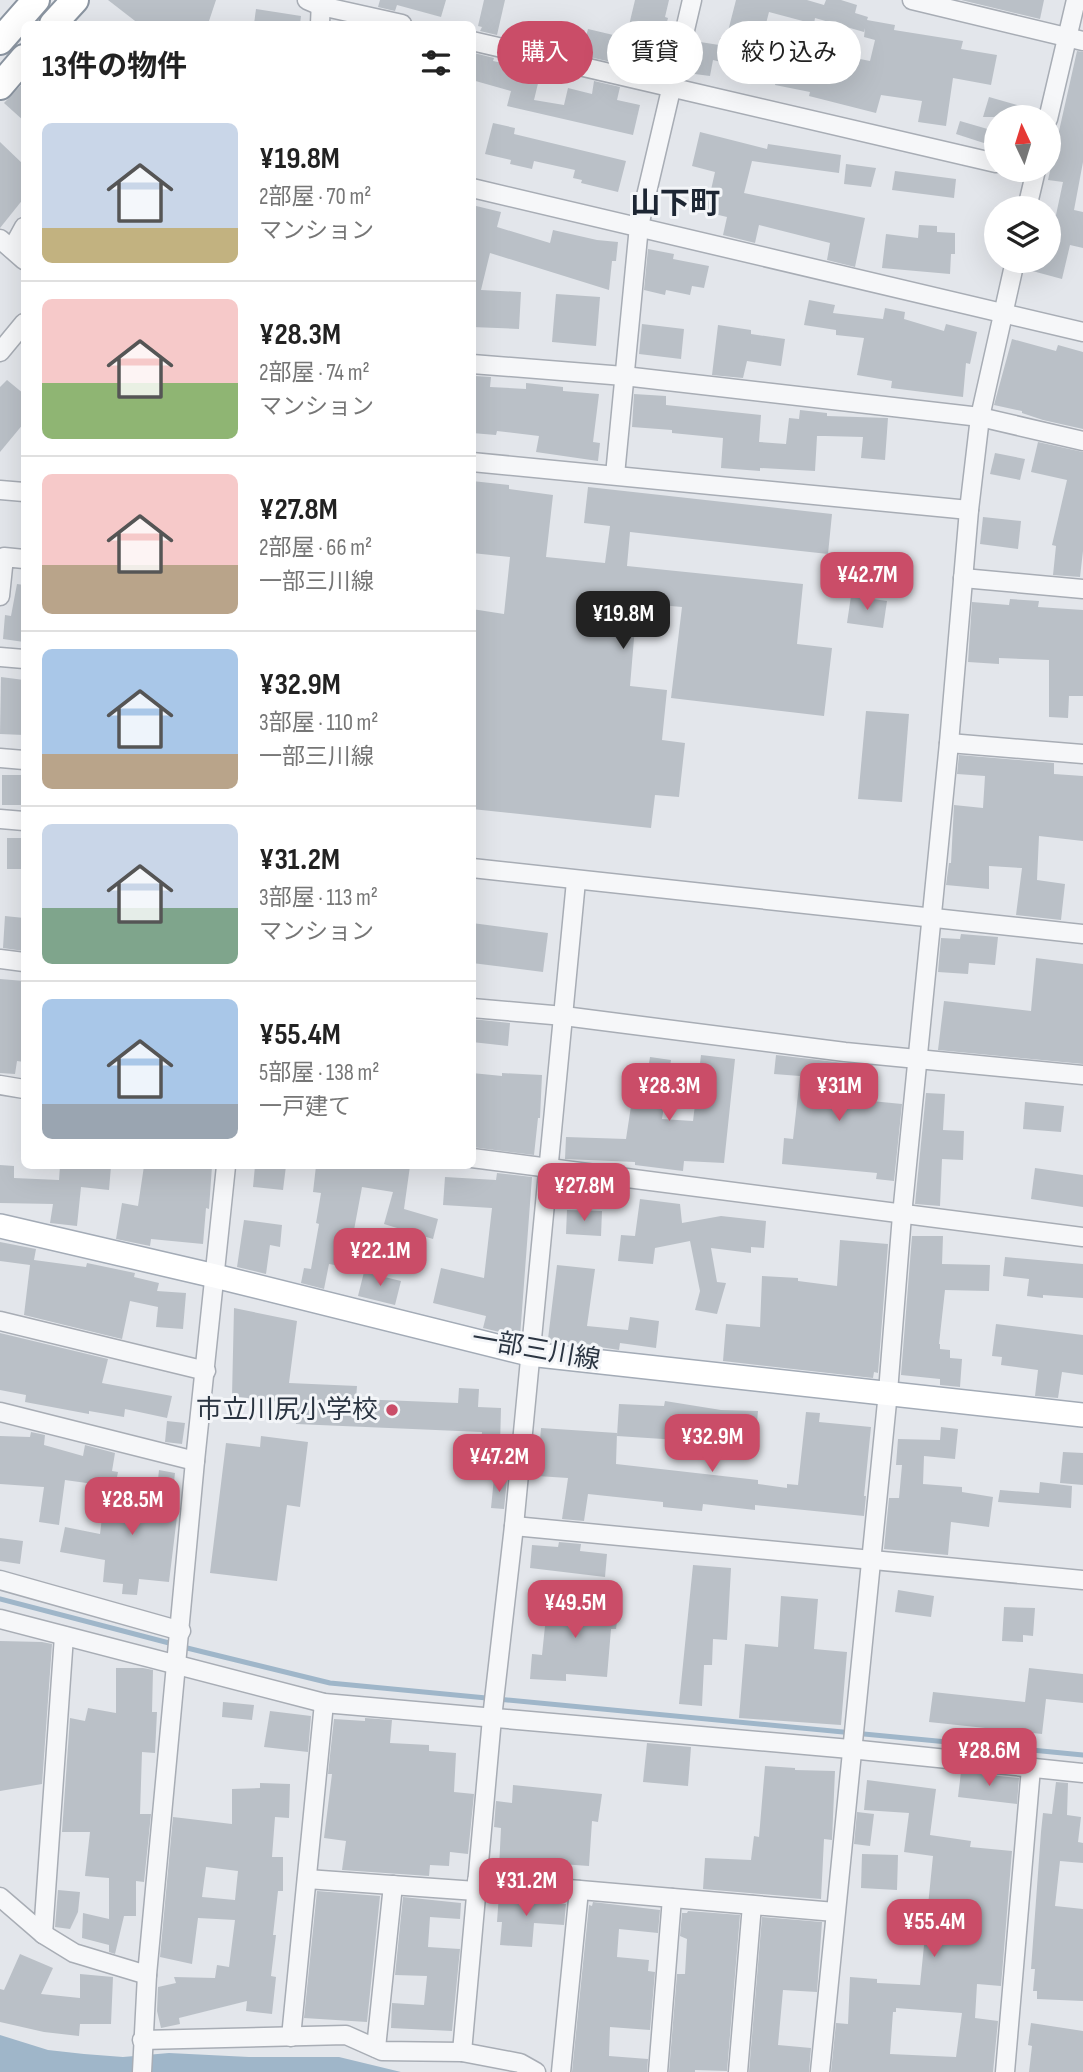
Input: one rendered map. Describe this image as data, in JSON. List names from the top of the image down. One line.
{"streets":{"main road":["一部三川線"]},"districts":["山下町"],"places":["市立川尻小学校"],"north":"top","page":{"chip":["購入","賃貸","絞り込み"],"heading":"13件の物件","list":[{"name":"¥19.8M","note":"2部屋 · 70 m² · マンション"},{"name":"¥28.3M","note":"2部屋 · 74 m² · マンション"},{"name":"¥27.8M","note":"2部屋 · 66 m² · 一部三川線"},{"name":"¥32.9M","note":"3部屋 · 110 m² · 一部三川線"},{"name":"¥31.2M","note":"3部屋 · 113 m² · マンション"},{"name":"¥55.4M","note":"5部屋 · 138 m² · 一戸建て"}],"price":["¥42.7M","¥19.8M","¥28.3M","¥31M","¥27.8M","¥22.1M","¥32.9M","¥47.2M","¥28.5M","¥49.5M","¥28.6M","¥31.2M","¥55.4M"]}}
